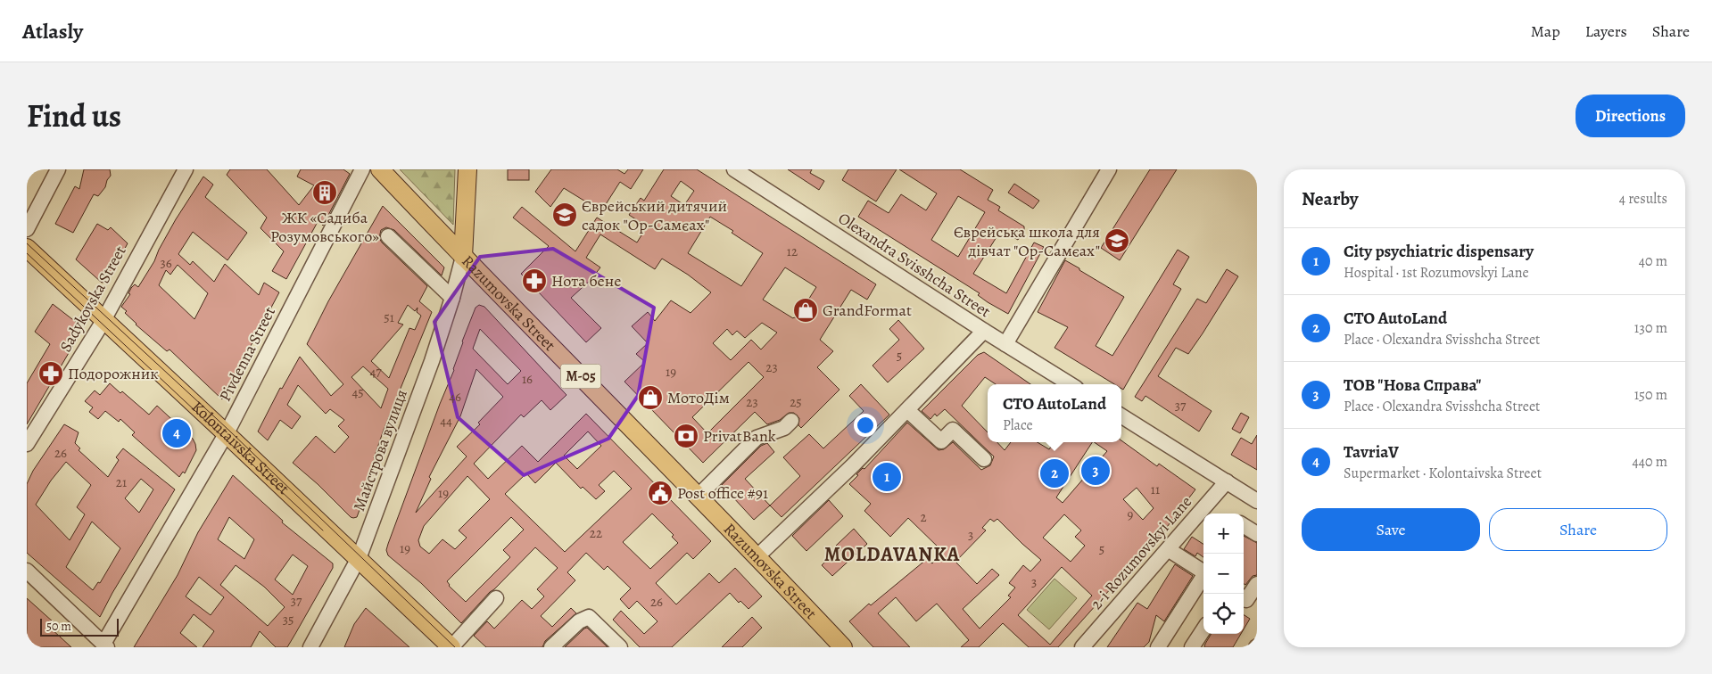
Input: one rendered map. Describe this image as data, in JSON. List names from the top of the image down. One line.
{"streets":{"main road":["Razumovska Street","М-05","Kolontaivska Street"],"street":["Olexandra Svisshcha Street","Sadykovska Street","Pivdenna Street","Майстрова вулиця","2-i Rozumovskyi Lane"]},"crossings":[["Sadykovska Street","Kolontaivska Street"],["Razumovska Street","Майстрова вулиця"],["Pivdenna Street","Kolontaivska Street"],["Kolontaivska Street","Майстрова вулиця"]],"districts":["MOLDAVANKA"],"places":{"building":["ЖК «Садиба Розумовського»"],"school or university":["Єврейський дитячий садок \"Ор-Самєах\"","Єврейська школа для дівчат \"Ор-Самєах\""],"pharmacy":["Нота бене","Подорожник"],"shop":["GrandFormat","МотоДім"],"bank":["PrivatBank"],"public building":["Post office #91"]},"house_numbers":["12","36","51","5","23","47","19","16","45","46","23","25","37","44","26","21","11","19","9","2","22","3","19","5","3","37","26","35"],"scale_bar":"50 m","page":{"header":"Atlasly","nav":["Map","Layers","Share"],"title":"Find us","buttons":["Directions",["Save","Share"]],"heading":["Nearby","4 results"],"list":[{"mark":"1","name":"City psychiatric dispensary","note":"Hospital · 1st Rozumovskyi Lane","value":"40 m"},{"mark":"2","name":"СТО AutoLand","note":"Place · Olexandra Svisshcha Street","value":"130 m"},{"mark":"3","name":"ТОВ \"Нова Справа\"","note":"Place · Olexandra Svisshcha Street","value":"150 m"},{"mark":"4","name":"TavriaV","note":"Supermarket · Kolontaivska Street","value":"440 m"}],"popup":["СТО AutoLand","Place"],"pins":["4","3","2","1"],"map_buttons":["+","−"],"scale":"50 m"}}
